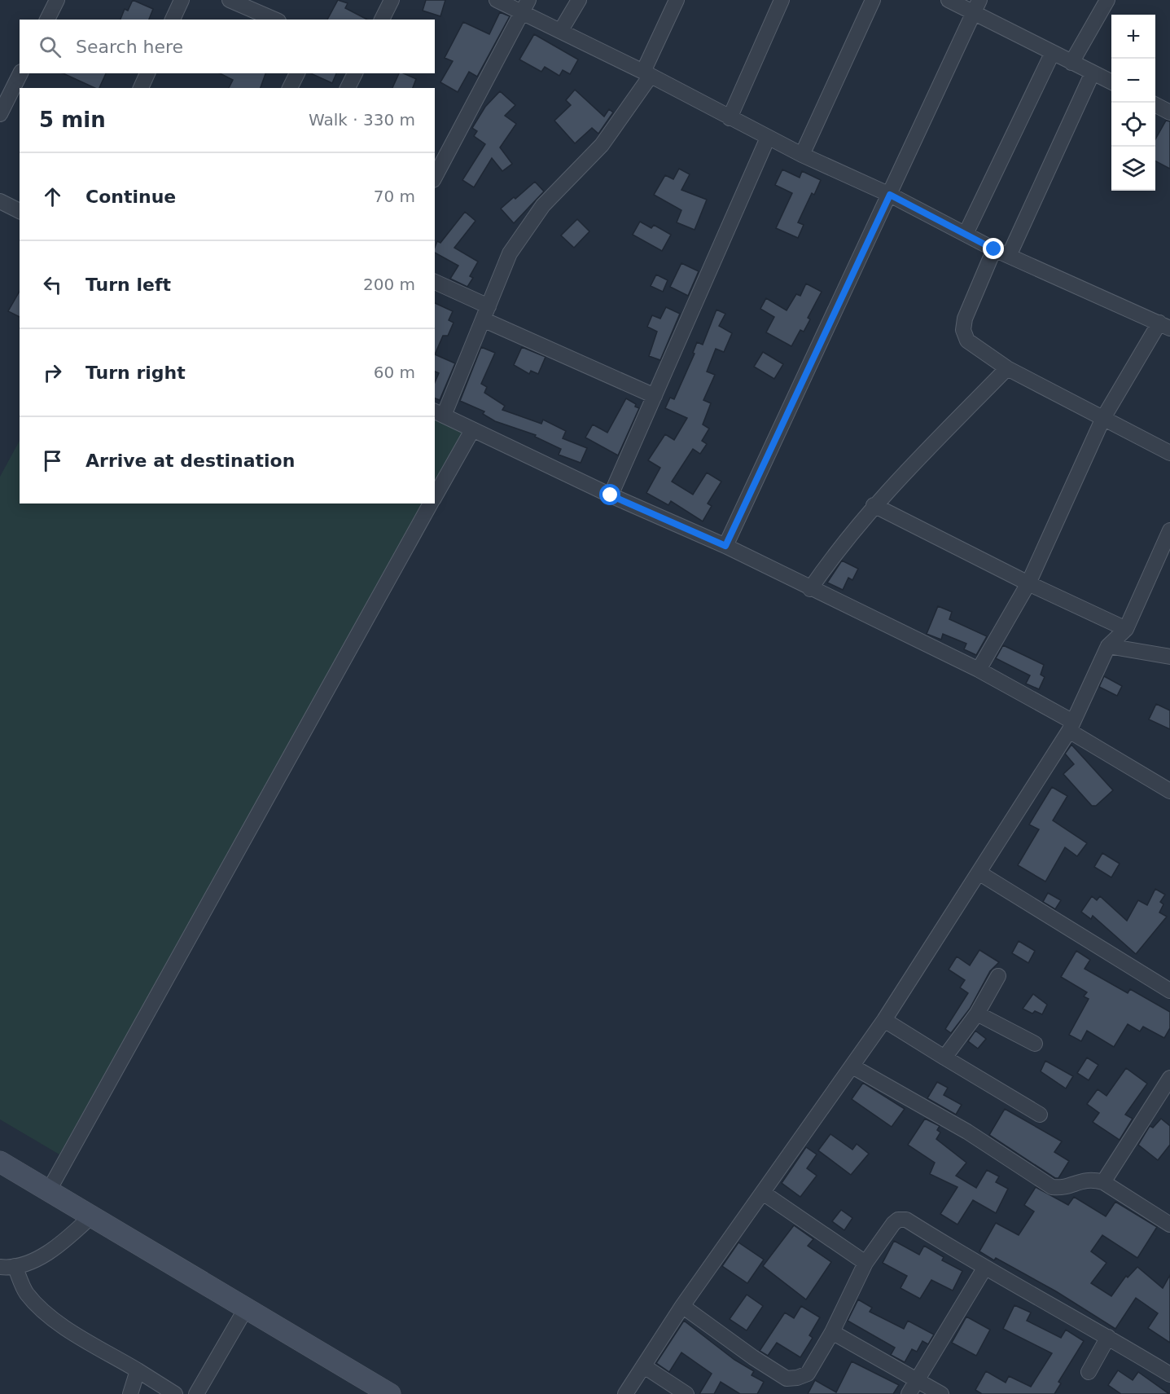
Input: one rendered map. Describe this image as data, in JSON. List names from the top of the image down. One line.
{"page":{"map_buttons":["+","−"],"search":"Search here","heading":["5 min","Walk · 330 m"],"list":[["Continue","70 m"],["Turn left","200 m"],["Turn right","60 m"],"Arrive at destination"]}}
